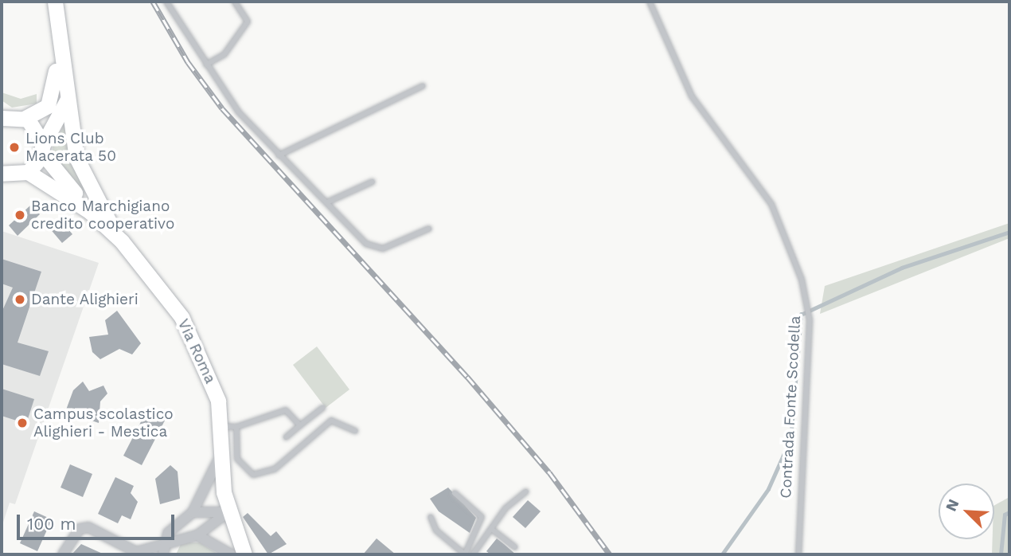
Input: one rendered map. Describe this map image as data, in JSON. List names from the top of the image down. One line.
{"streets":{"main road":["Via Roma"],"lane":["Contrada Fonte Scodella"]},"places":["Lions Club Macerata 50","Banco Marchigiano credito cooperativo","Dante Alighieri","Campus scolastico Alighieri - Mestica"],"scale_bar":"100 m","north":"top left"}
